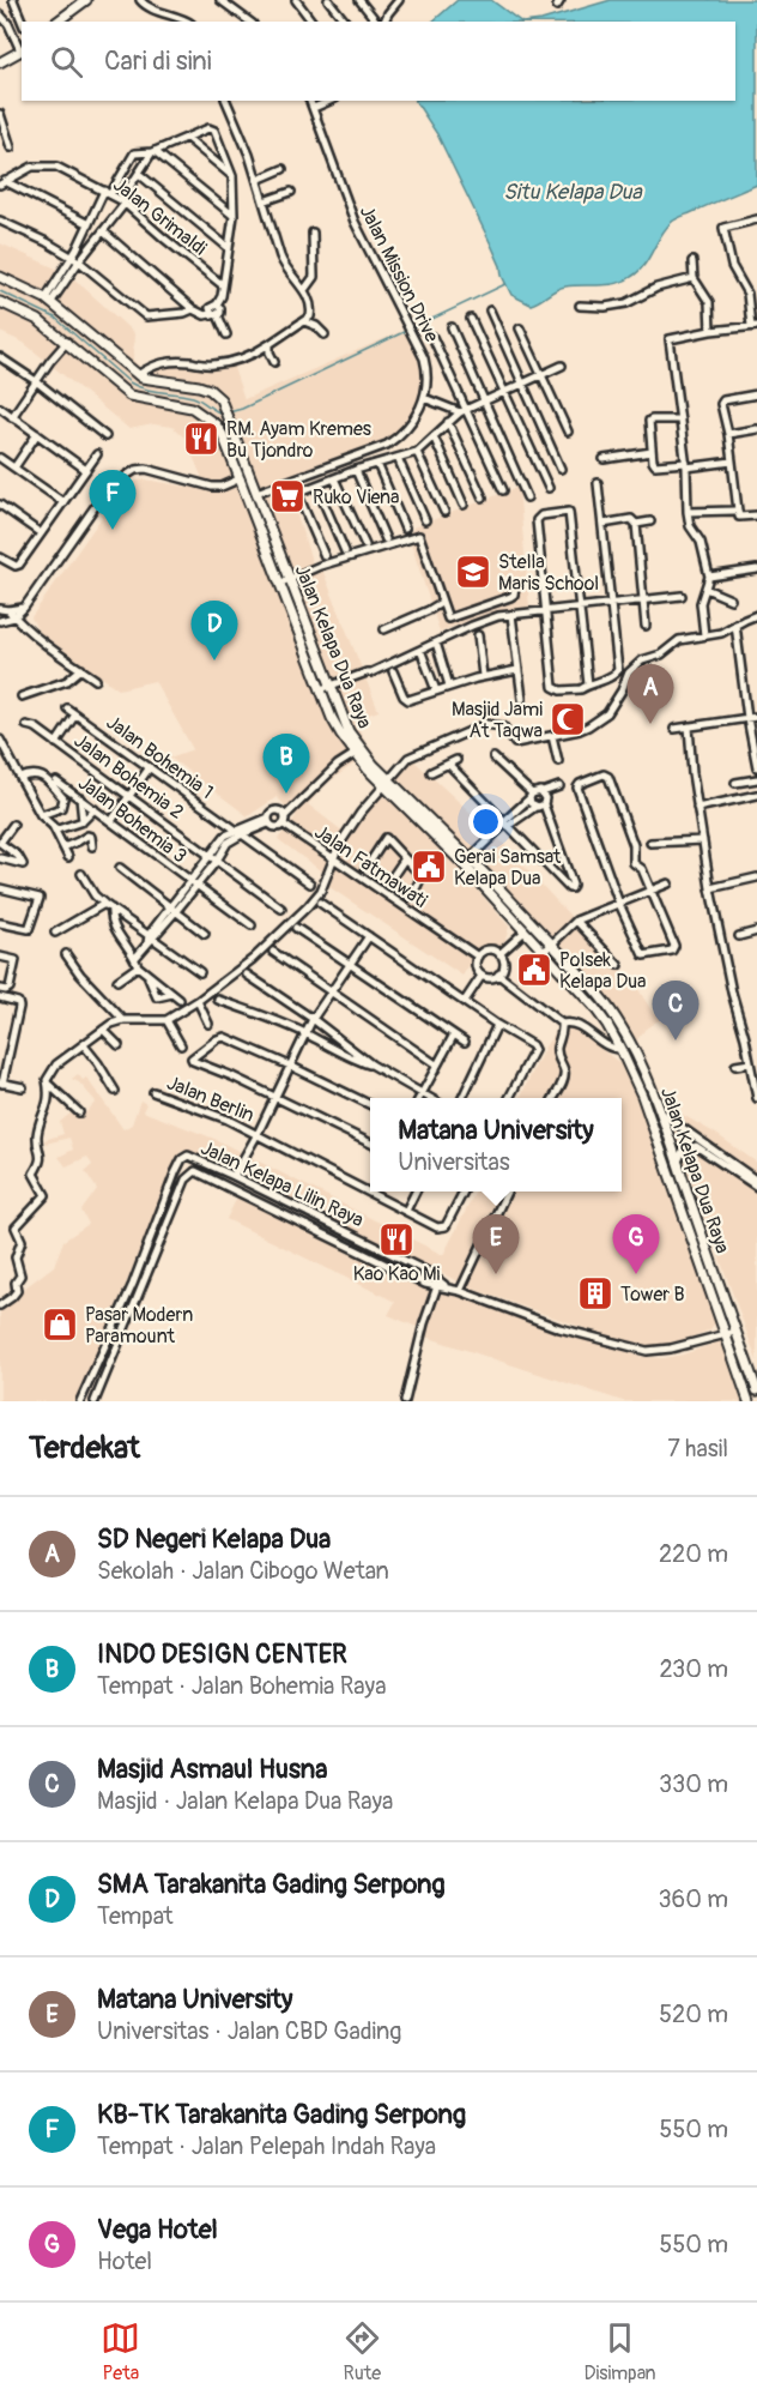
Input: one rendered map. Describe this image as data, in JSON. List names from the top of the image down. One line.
{"streets":{"main road":["Jalan Kelapa Dua Raya"],"street":["Jalan Grimaldi","Jalan Mission Drive","Jalan Bohemia 1","Jalan Bohemia 2","Jalan Bohemia 3","Jalan Fatmawati","Jalan Berlin","Jalan Kelapa Lilin Raya"]},"crossings":[["Jalan Mission Drive","Jalan Kelapa Dua Raya"],["Jalan Kelapa Dua Raya","Jalan Kelapa Lilin Raya"]],"water":["Situ Kelapa Dua"],"places":{"restaurant":["RM. Ayam Kremes Bu Tjondro","Kao Kao Mi"],"supermarket":["Ruko Viena"],"school or university":["Stella Maris School"],"mosque":["Masjid Jami At Taqwa"],"public building":["Gerai Samsat Kelapa Dua","Polsek Kelapa Dua"],"building":["Tower B"],"shop":["Pasar Modern Paramount"]},"page":{"search":"Cari di sini","pins":["F","D","A","B","C","E","G"],"popup":["Matana University","Universitas"],"heading":["Terdekat","7 hasil"],"list":[{"mark":"A","name":"SD Negeri Kelapa Dua","note":"Sekolah · Jalan Cibogo Wetan","value":"220 m"},{"mark":"B","name":"INDO DESIGN CENTER","note":"Tempat · Jalan Bohemia Raya","value":"230 m"},{"mark":"C","name":"Masjid Asmaul Husna","note":"Masjid · Jalan Kelapa Dua Raya","value":"330 m"},{"mark":"D","name":"SMA Tarakanita Gading Serpong","note":"Tempat","value":"360 m"},{"mark":"E","name":"Matana University","note":"Universitas · Jalan CBD Gading","value":"520 m"},{"mark":"F","name":"KB-TK Tarakanita Gading Serpong","note":"Tempat · Jalan Pelepah Indah Raya","value":"550 m"},{"mark":"G","name":"Vega Hotel","note":"Hotel","value":"550 m"}],"nav":["Peta","Rute","Disimpan"]}}
